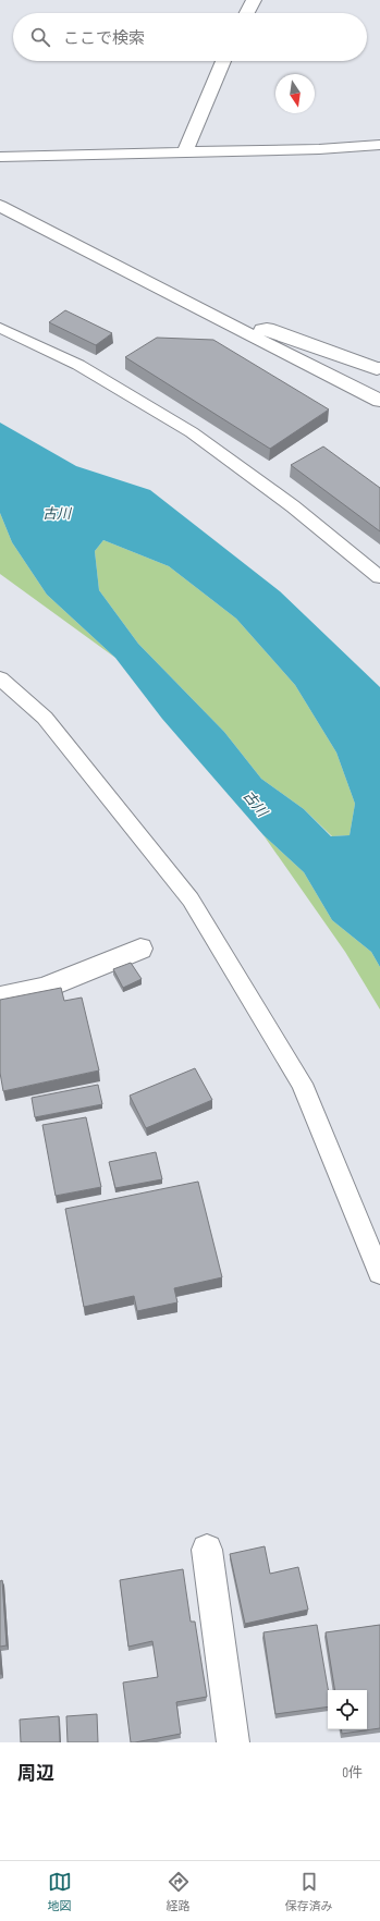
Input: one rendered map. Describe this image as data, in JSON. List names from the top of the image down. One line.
{"water":["古川"],"north":"bottom","page":{"search":"ここで検索","heading":["周辺","0件"],"nav":["地図","経路","保存済み"]}}
